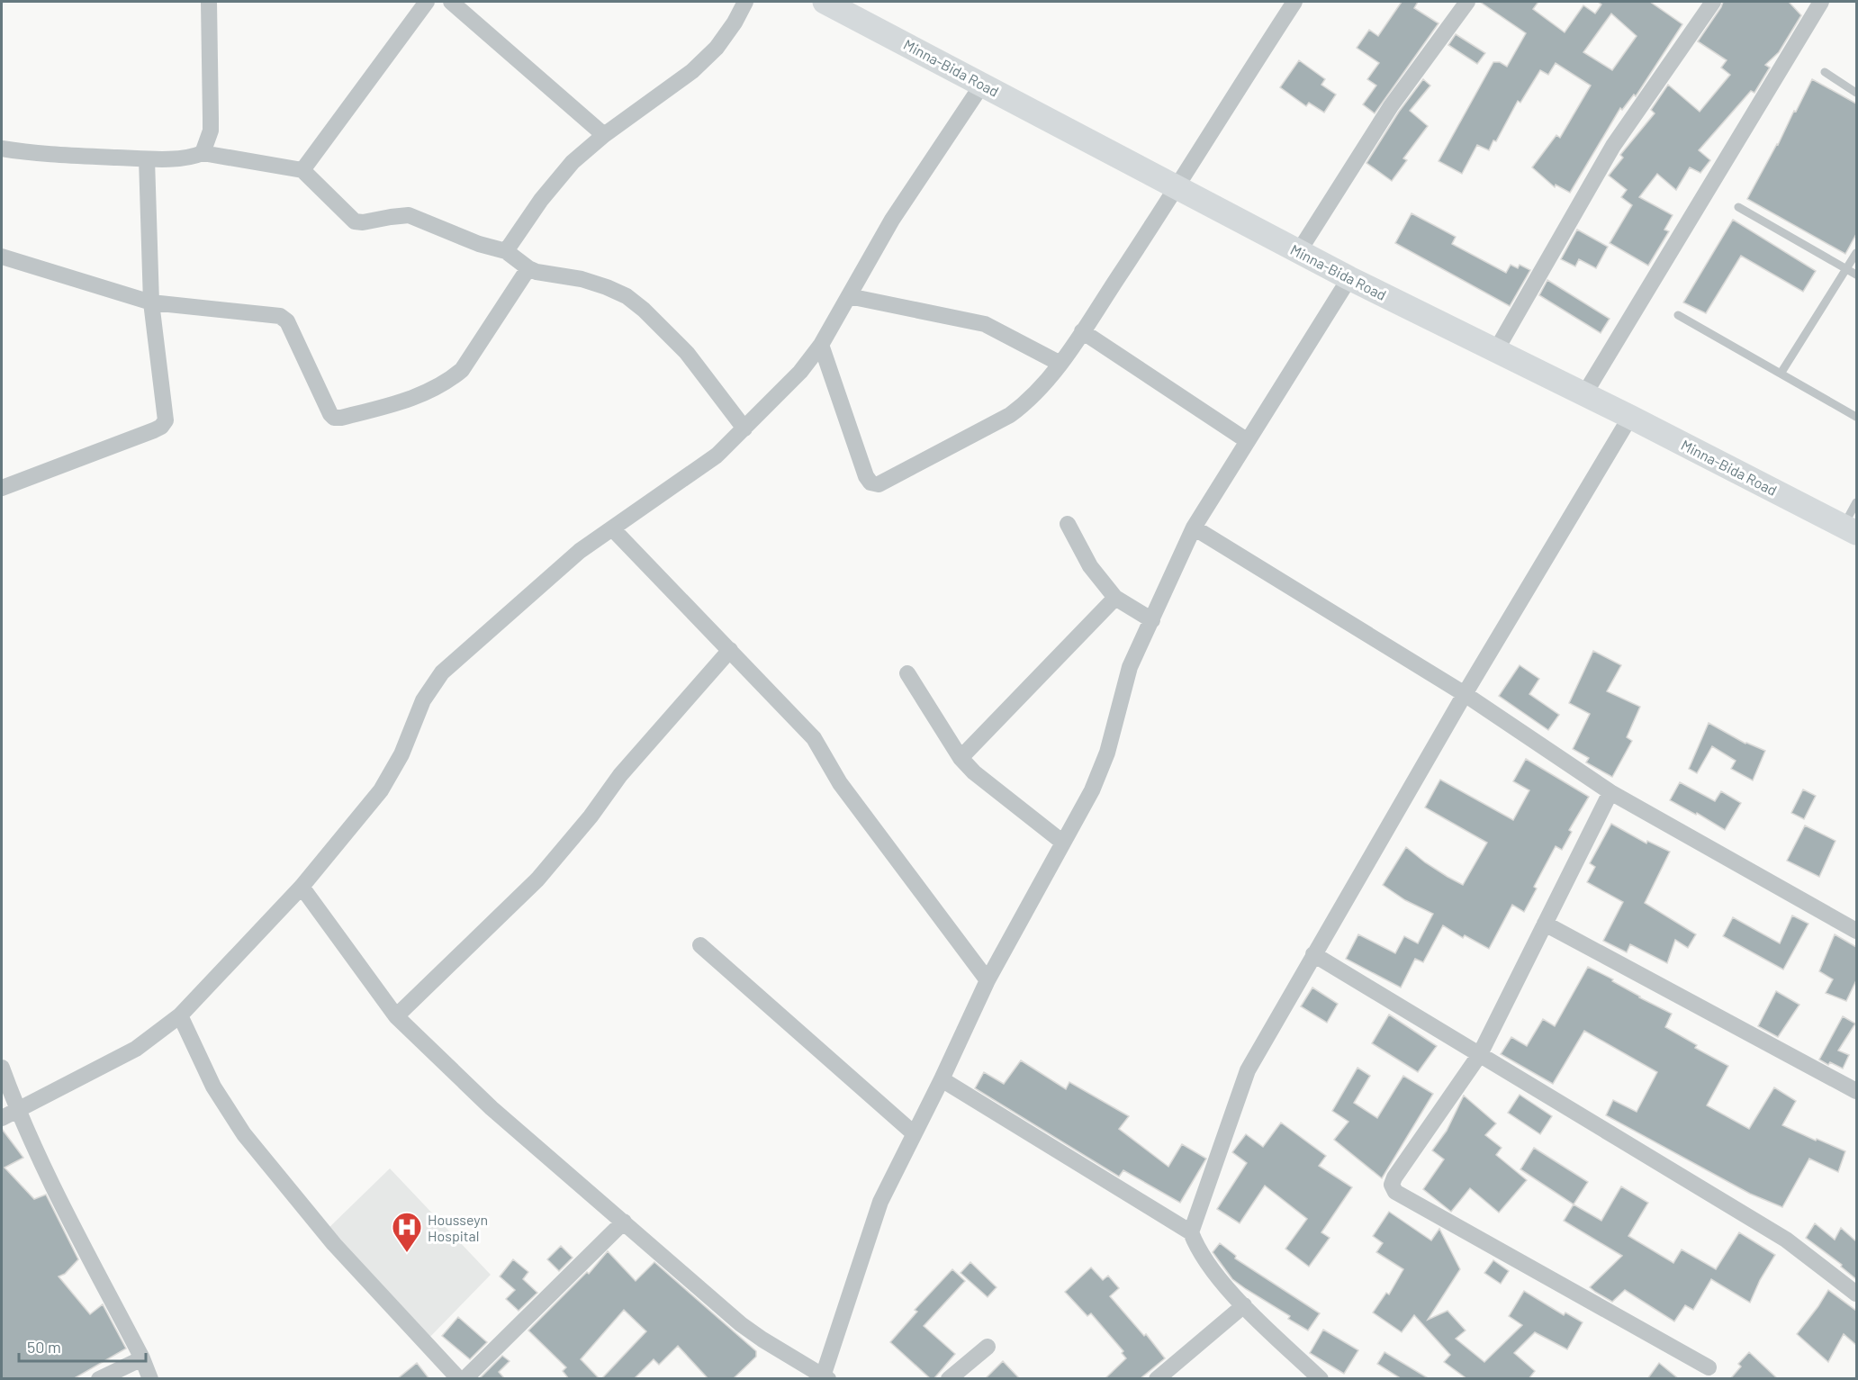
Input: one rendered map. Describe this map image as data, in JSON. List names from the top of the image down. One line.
{"streets":{"main road":["Minna-Bida Road"]},"places":{"hospital":["Housseyn Hospital"]},"scale_bar":"50 m"}
